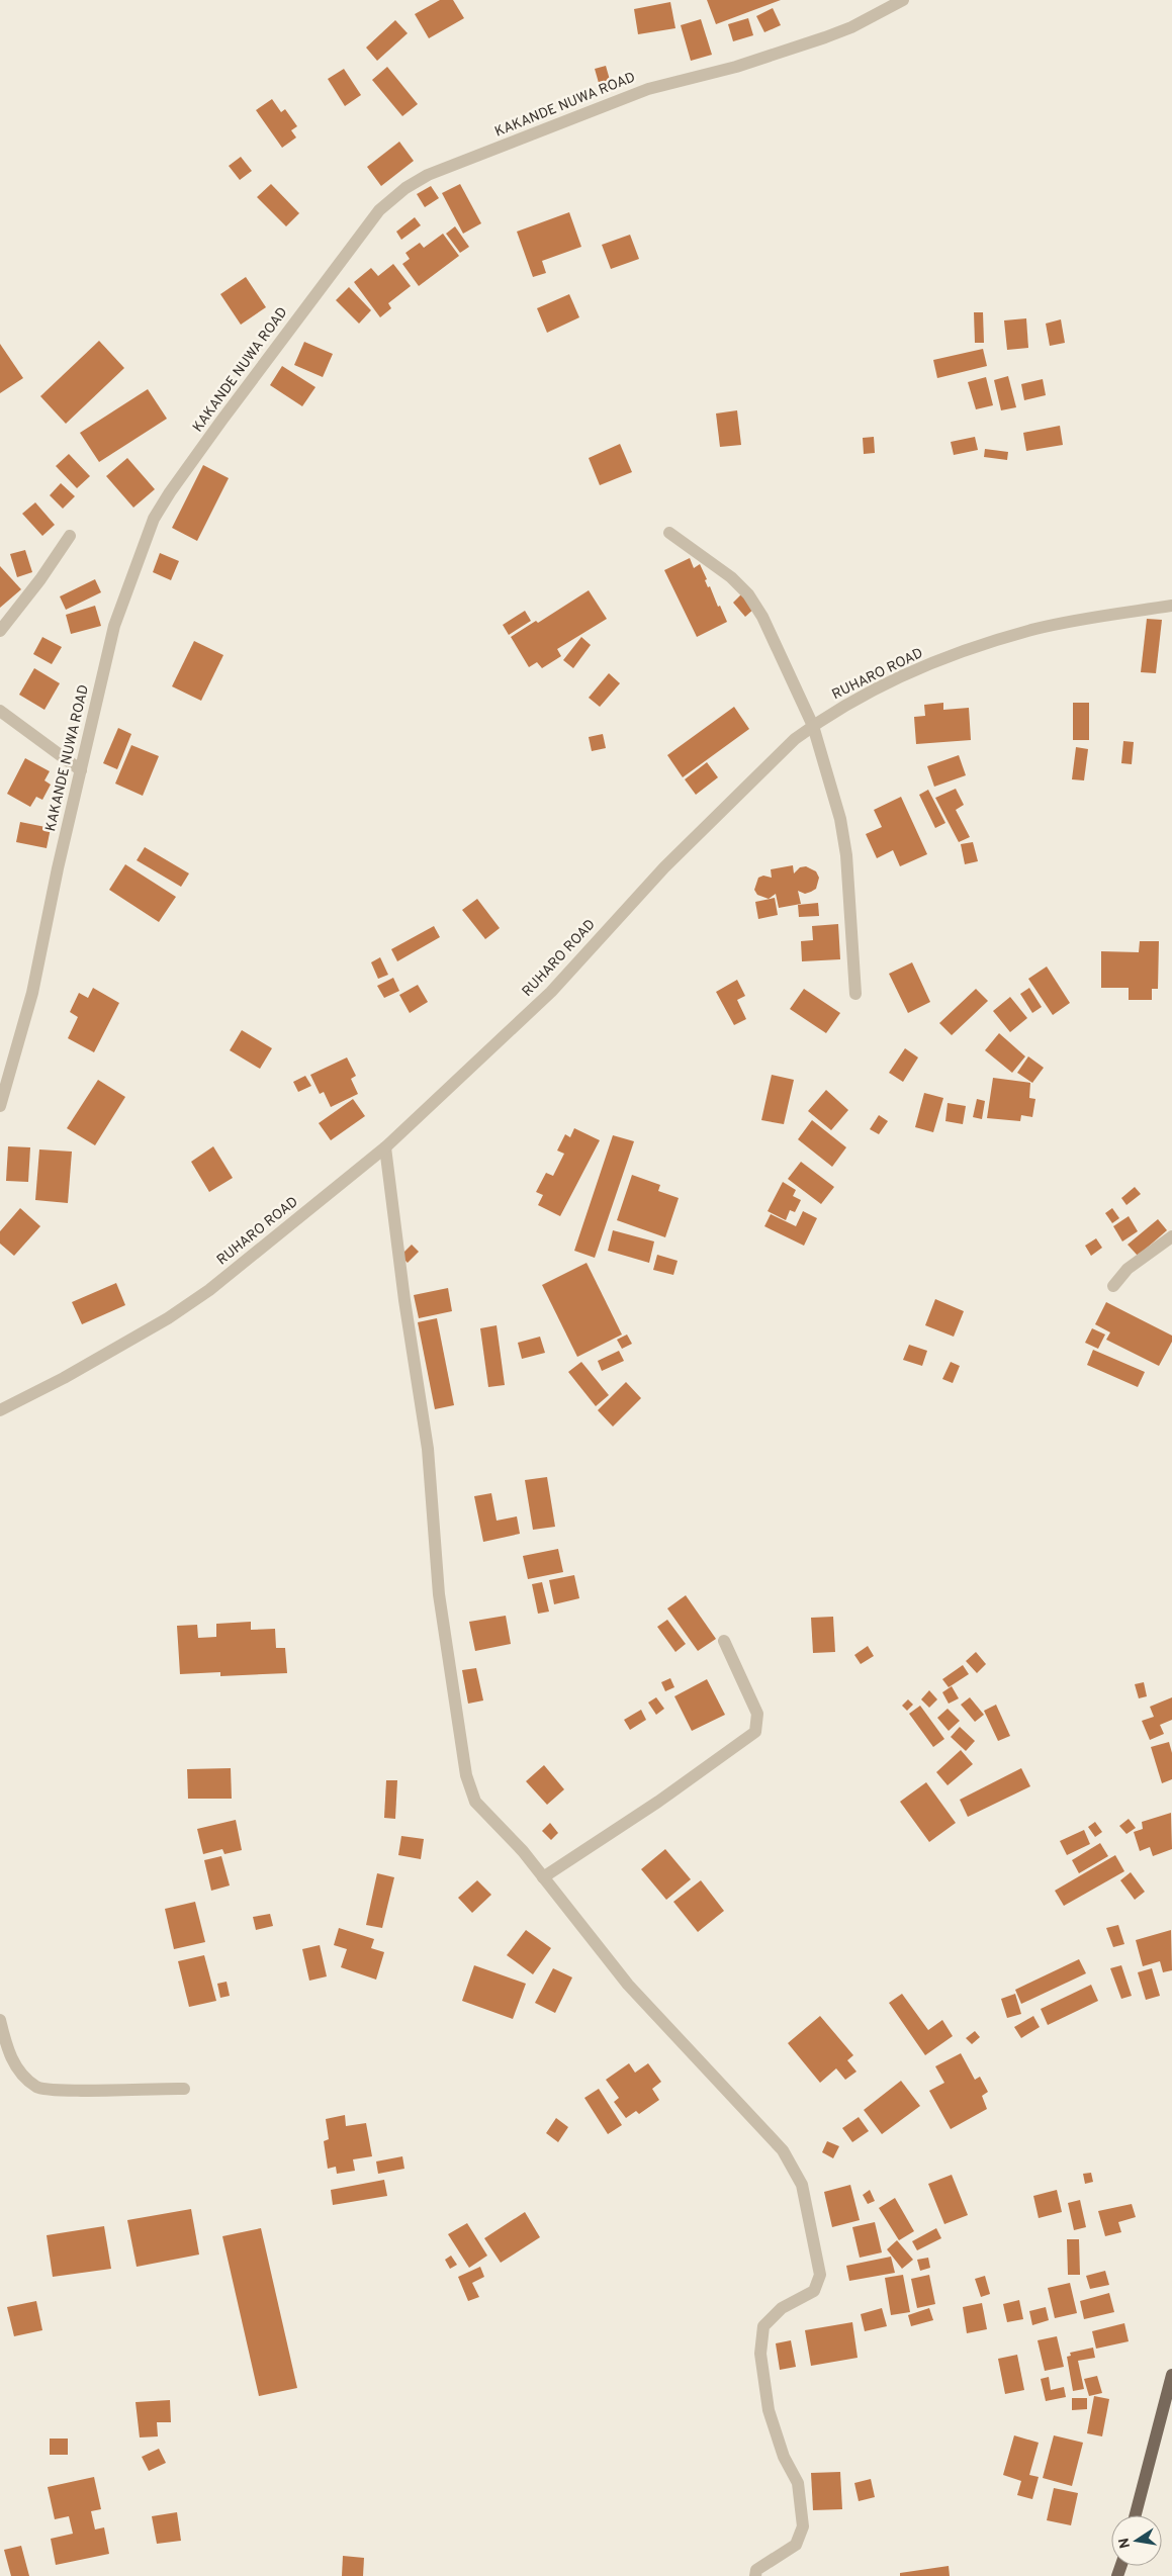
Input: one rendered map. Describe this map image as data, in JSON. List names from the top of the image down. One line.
{"streets":{"street":["KAKANDE NUWA ROAD","RUHARO ROAD"]},"north":"left"}
